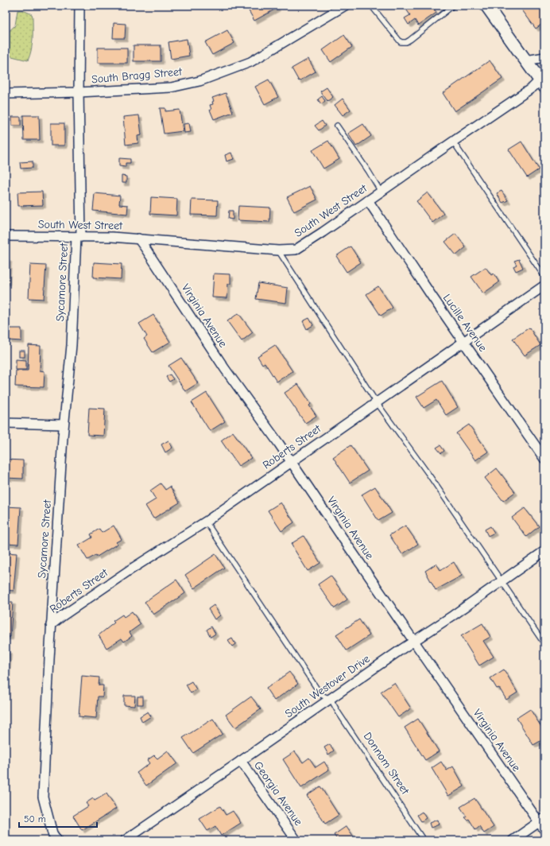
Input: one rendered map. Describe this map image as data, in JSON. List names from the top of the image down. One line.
{"streets":{"street":["South Bragg Street","South West Street","Sycamore Street","Virginia Avenue","Lucille Avenue","Roberts Street","South Westover Drive","Georgia Avenue"],"lane":["Donnom Street"]},"crossings":[["South Bragg Street","Sycamore Street"],["South West Street","Sycamore Street"],["South West Street","Virginia Avenue"],["South West Street","Lucille Avenue"],["Sycamore Street","Roberts Street"],["Virginia Avenue","Roberts Street"],["Virginia Avenue","South Westover Drive"],["Lucille Avenue","Roberts Street"],["South Westover Drive","Donnom Street"],["South Westover Drive","Georgia Avenue"]],"scale_bar":"50 m"}
